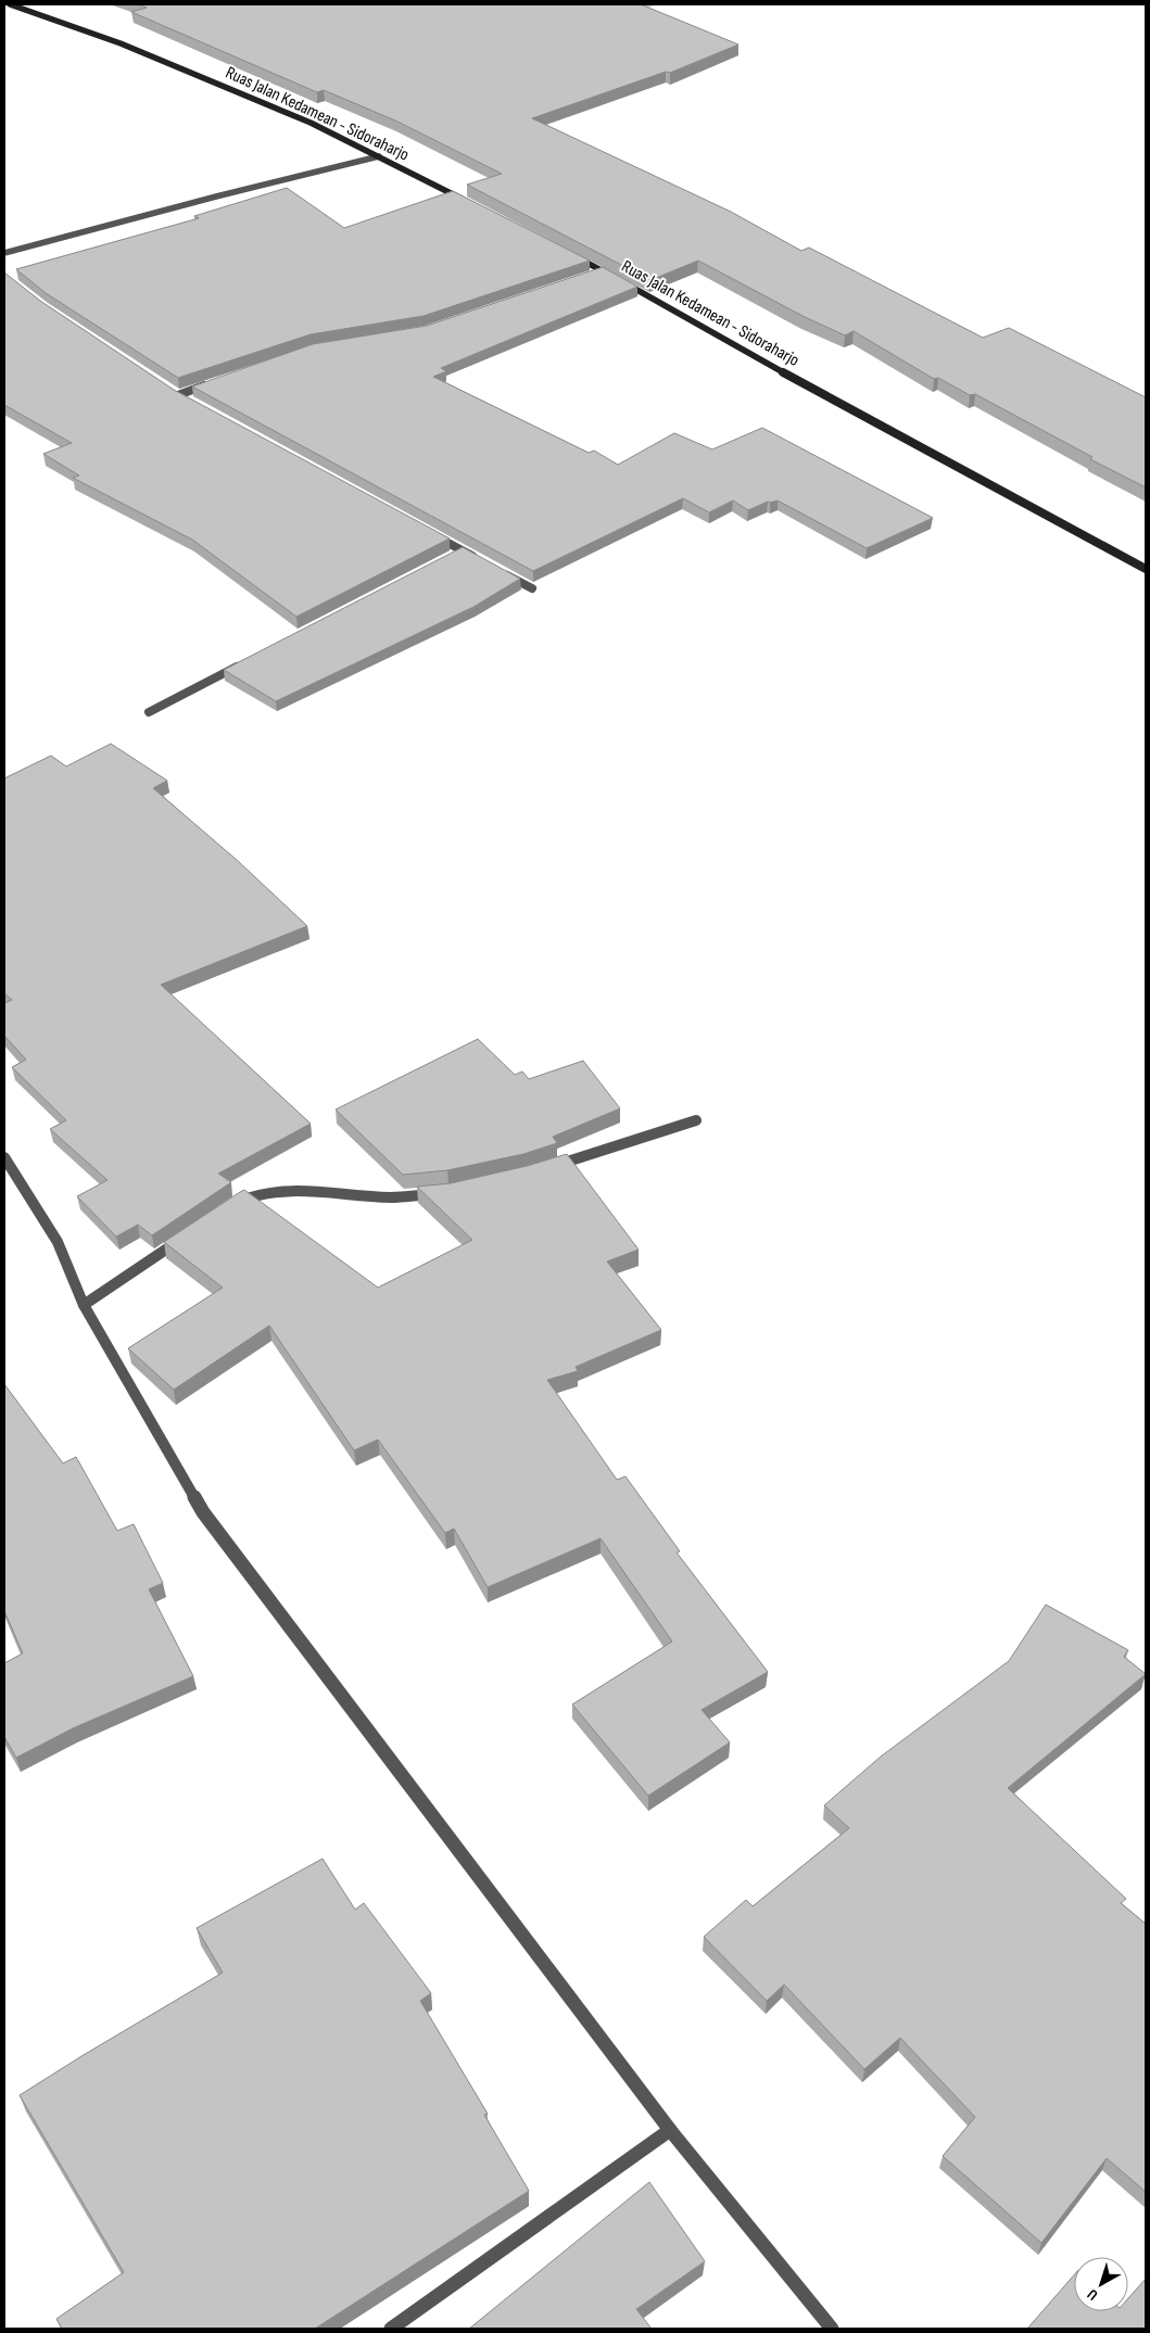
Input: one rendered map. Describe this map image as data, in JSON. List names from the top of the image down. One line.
{"streets":{"main road":["Ruas Jalan Kedamean - Sidoraharjo"]},"north":"bottom left"}
